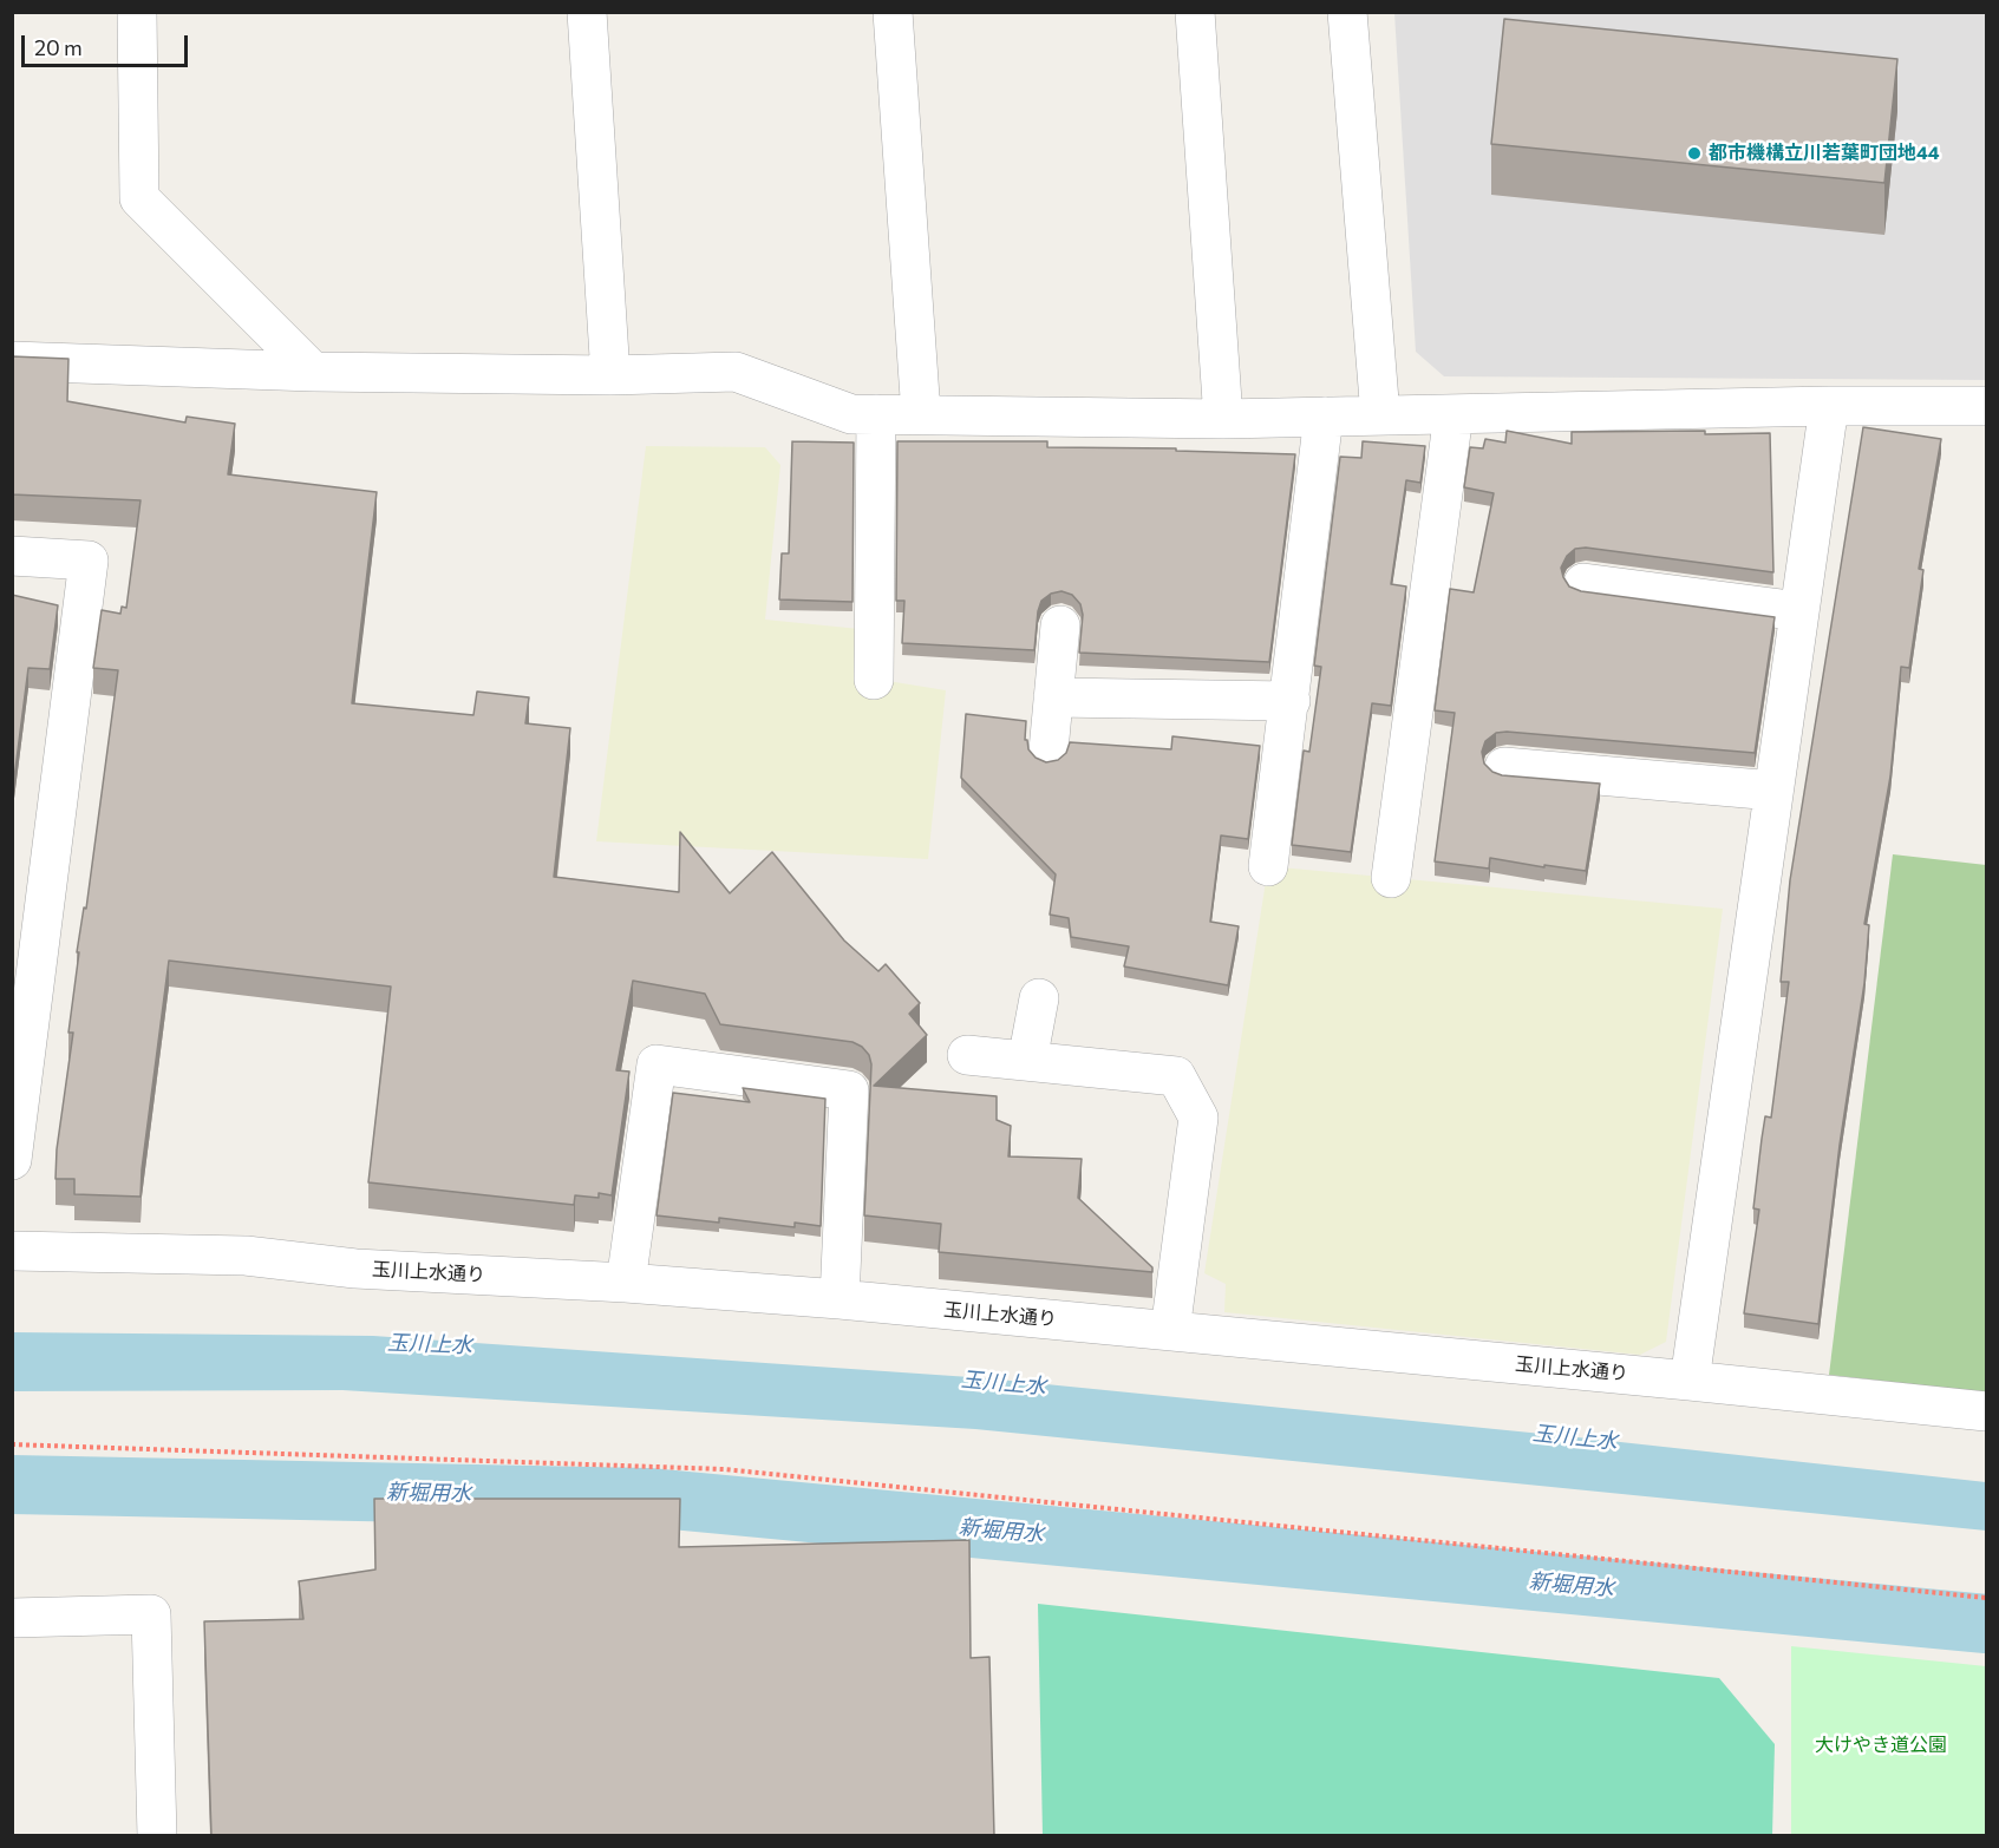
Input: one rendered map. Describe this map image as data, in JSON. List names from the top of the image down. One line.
{"streets":{"street":["玉川上水通り"]},"water":["玉川上水","新堀用水"],"parks":["大けやき道公園"],"places":["都市機構立川若葉町団地44"],"scale_bar":"20 m"}
